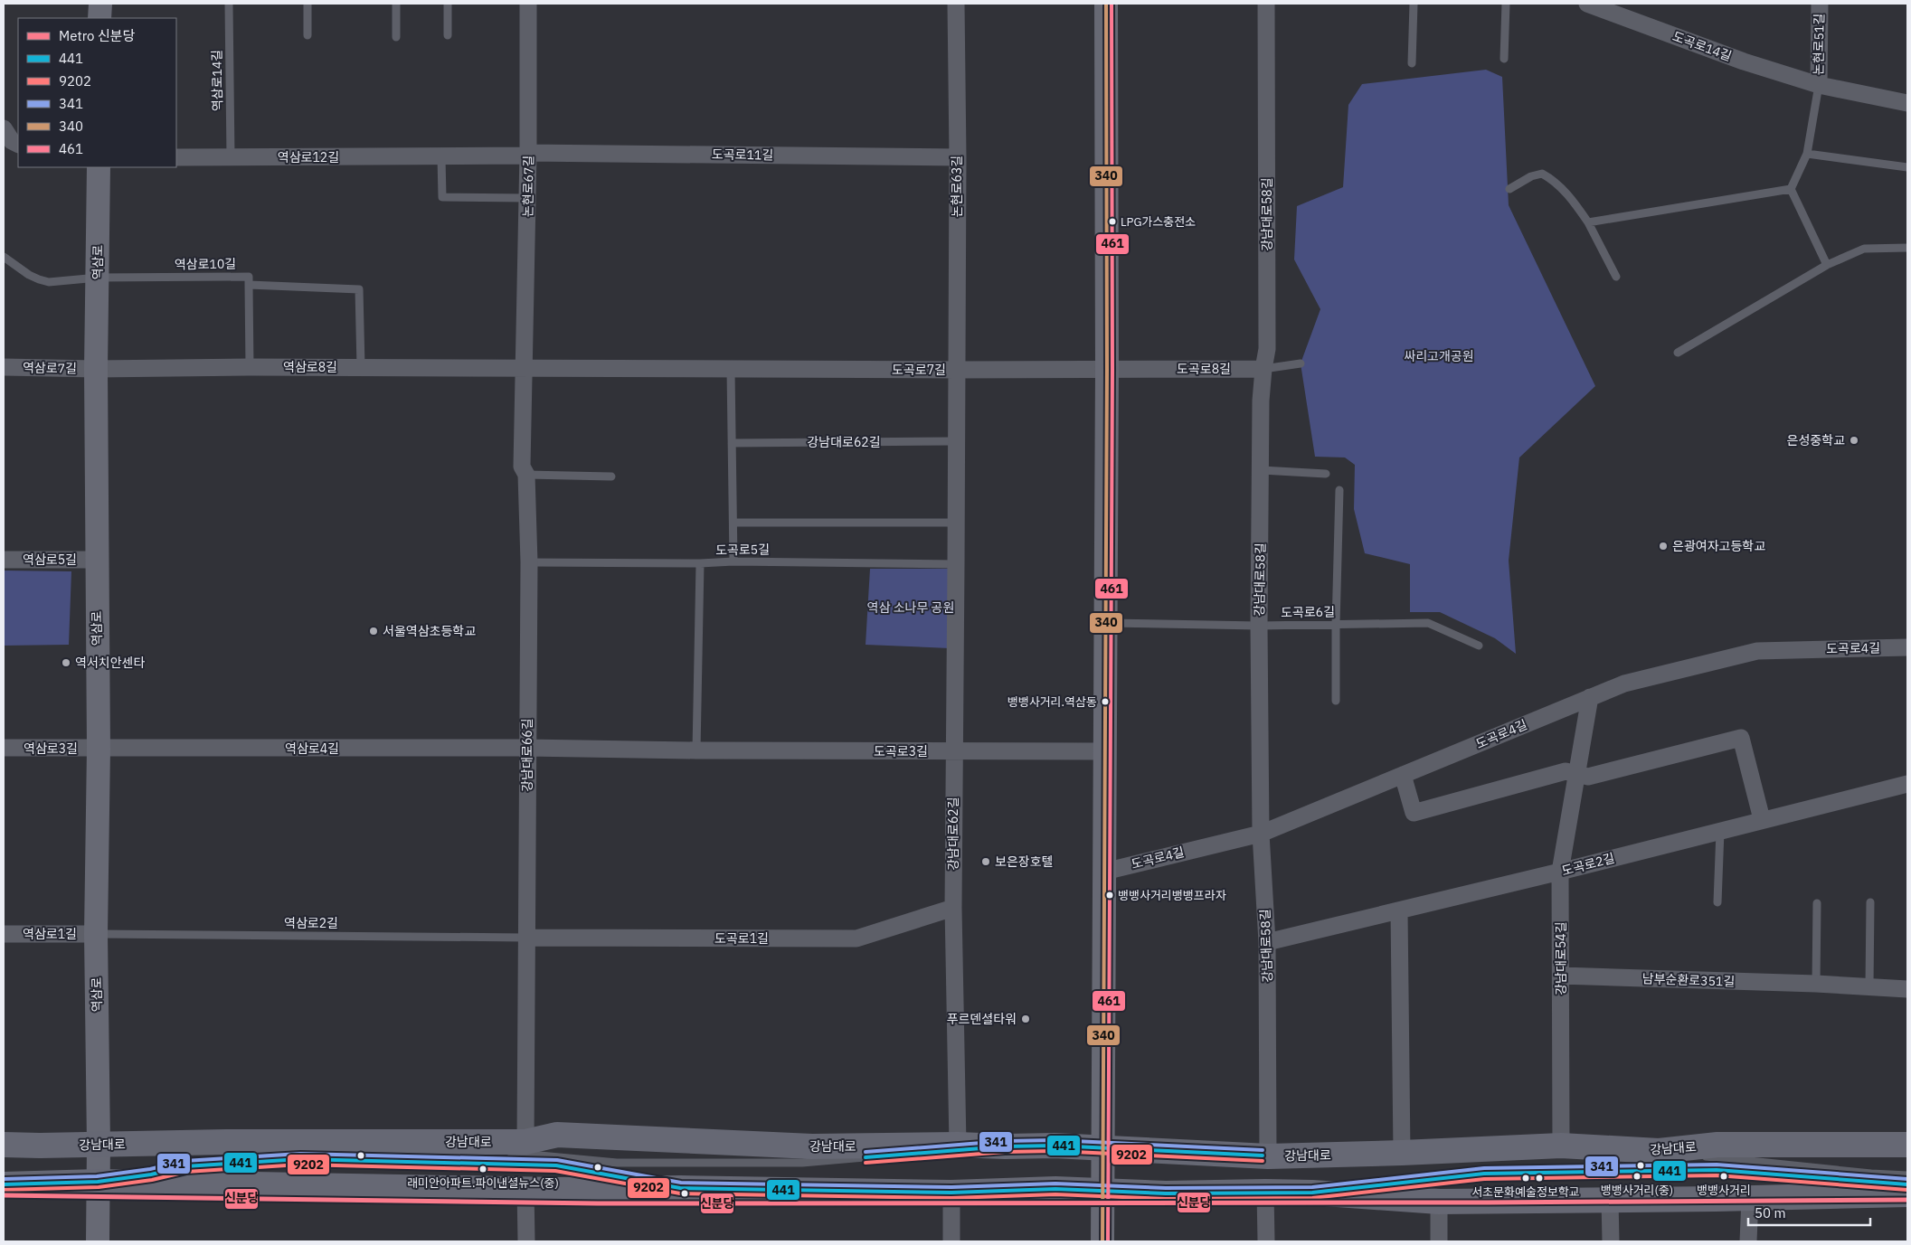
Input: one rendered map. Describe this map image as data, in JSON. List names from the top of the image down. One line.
{"streets":{"main road":["역삼로","강남대로"],"street":["논현로51길","도곡로14길","도곡로11길","역삼로12길","논현로67길","논현로63길","강남대로58길","역삼로8길","역삼로7길","도곡로8길","도곡로7길","강남대로62길","역삼로5길","도곡로4길","역삼로3길","역삼로4길","도곡로3길","강남대로66길","도곡로2길","역삼로1길","도곡로1길","강남대로54길","남부순환로351길"],"lane":["역삼로14길","역삼로10길","도곡로5길","도곡로6길","역삼로2길"]},"crossings":[["논현로51길","도곡로14길"],["역삼로14길","역삼로12길"],["도곡로11길","역삼로12길"],["도곡로11길","논현로67길"],["도곡로11길","논현로63길"],["역삼로12길","논현로67길"],["논현로67길","역삼로8길"],["논현로67길","도곡로7길"],["논현로67길","강남대로66길"],["논현로63길","도곡로7길"],["논현로63길","강남대로62길"],["강남대로58길","도곡로8길"],["강남대로58길","도곡로6길"],["강남대로58길","도곡로4길"],["강남대로58길","도곡로2길"],["강남대로58길","강남대로"],["역삼로","역삼로10길"],["역삼로","역삼로8길"],["역삼로","역삼로7길"],["역삼로","역삼로5길"],["역삼로","역삼로3길"],["역삼로","역삼로4길"],["역삼로","역삼로2길"],["역삼로","역삼로1길"],["역삼로","강남대로"],["역삼로10길","역삼로8길"],["역삼로8길","역삼로7길"],["역삼로8길","도곡로7길"],["역삼로8길","강남대로66길"],["도곡로8길","도곡로7길"],["도곡로7길","강남대로62길"],["도곡로7길","강남대로66길"],["강남대로62길","도곡로5길"],["강남대로62길","도곡로3길"],["강남대로62길","도곡로1길"],["강남대로62길","강남대로"],["도곡로5길","강남대로66길"],["도곡로4길","강남대로54길"],["역삼로3길","역삼로4길"],["역삼로4길","도곡로3길"],["역삼로4길","강남대로66길"],["도곡로3길","강남대로66길"],["강남대로66길","역삼로2길"],["강남대로66길","도곡로1길"],["강남대로66길","강남대로"],["도곡로2길","강남대로54길"],["역삼로2길","역삼로1길"],["역삼로2길","도곡로1길"],["강남대로54길","남부순환로351길"],["강남대로54길","강남대로"]],"parks":["싸리고개공원","역삼 소나무 공원"],"places":["LPG가스충전소","은성중학교","은광여자고등학교","서울역삼초등학교","역서치안센타","뱅뱅사거리.역삼동","보은장호텔","뱅뱅사거리뱅뱅프라자","푸르덴셜타워","래미안아파트.파이낸셜뉴스(중)","뱅뱅사거리(중)","뱅뱅사거리","서초문화예술정보학교"],"lines":["transit line 340","transit line 461","transit line 341","transit line 441","transit line 9202","metro line 신분당"],"legend":["Metro 신분당","441","9202","341","340","461"],"scale_bar":"50 m"}
